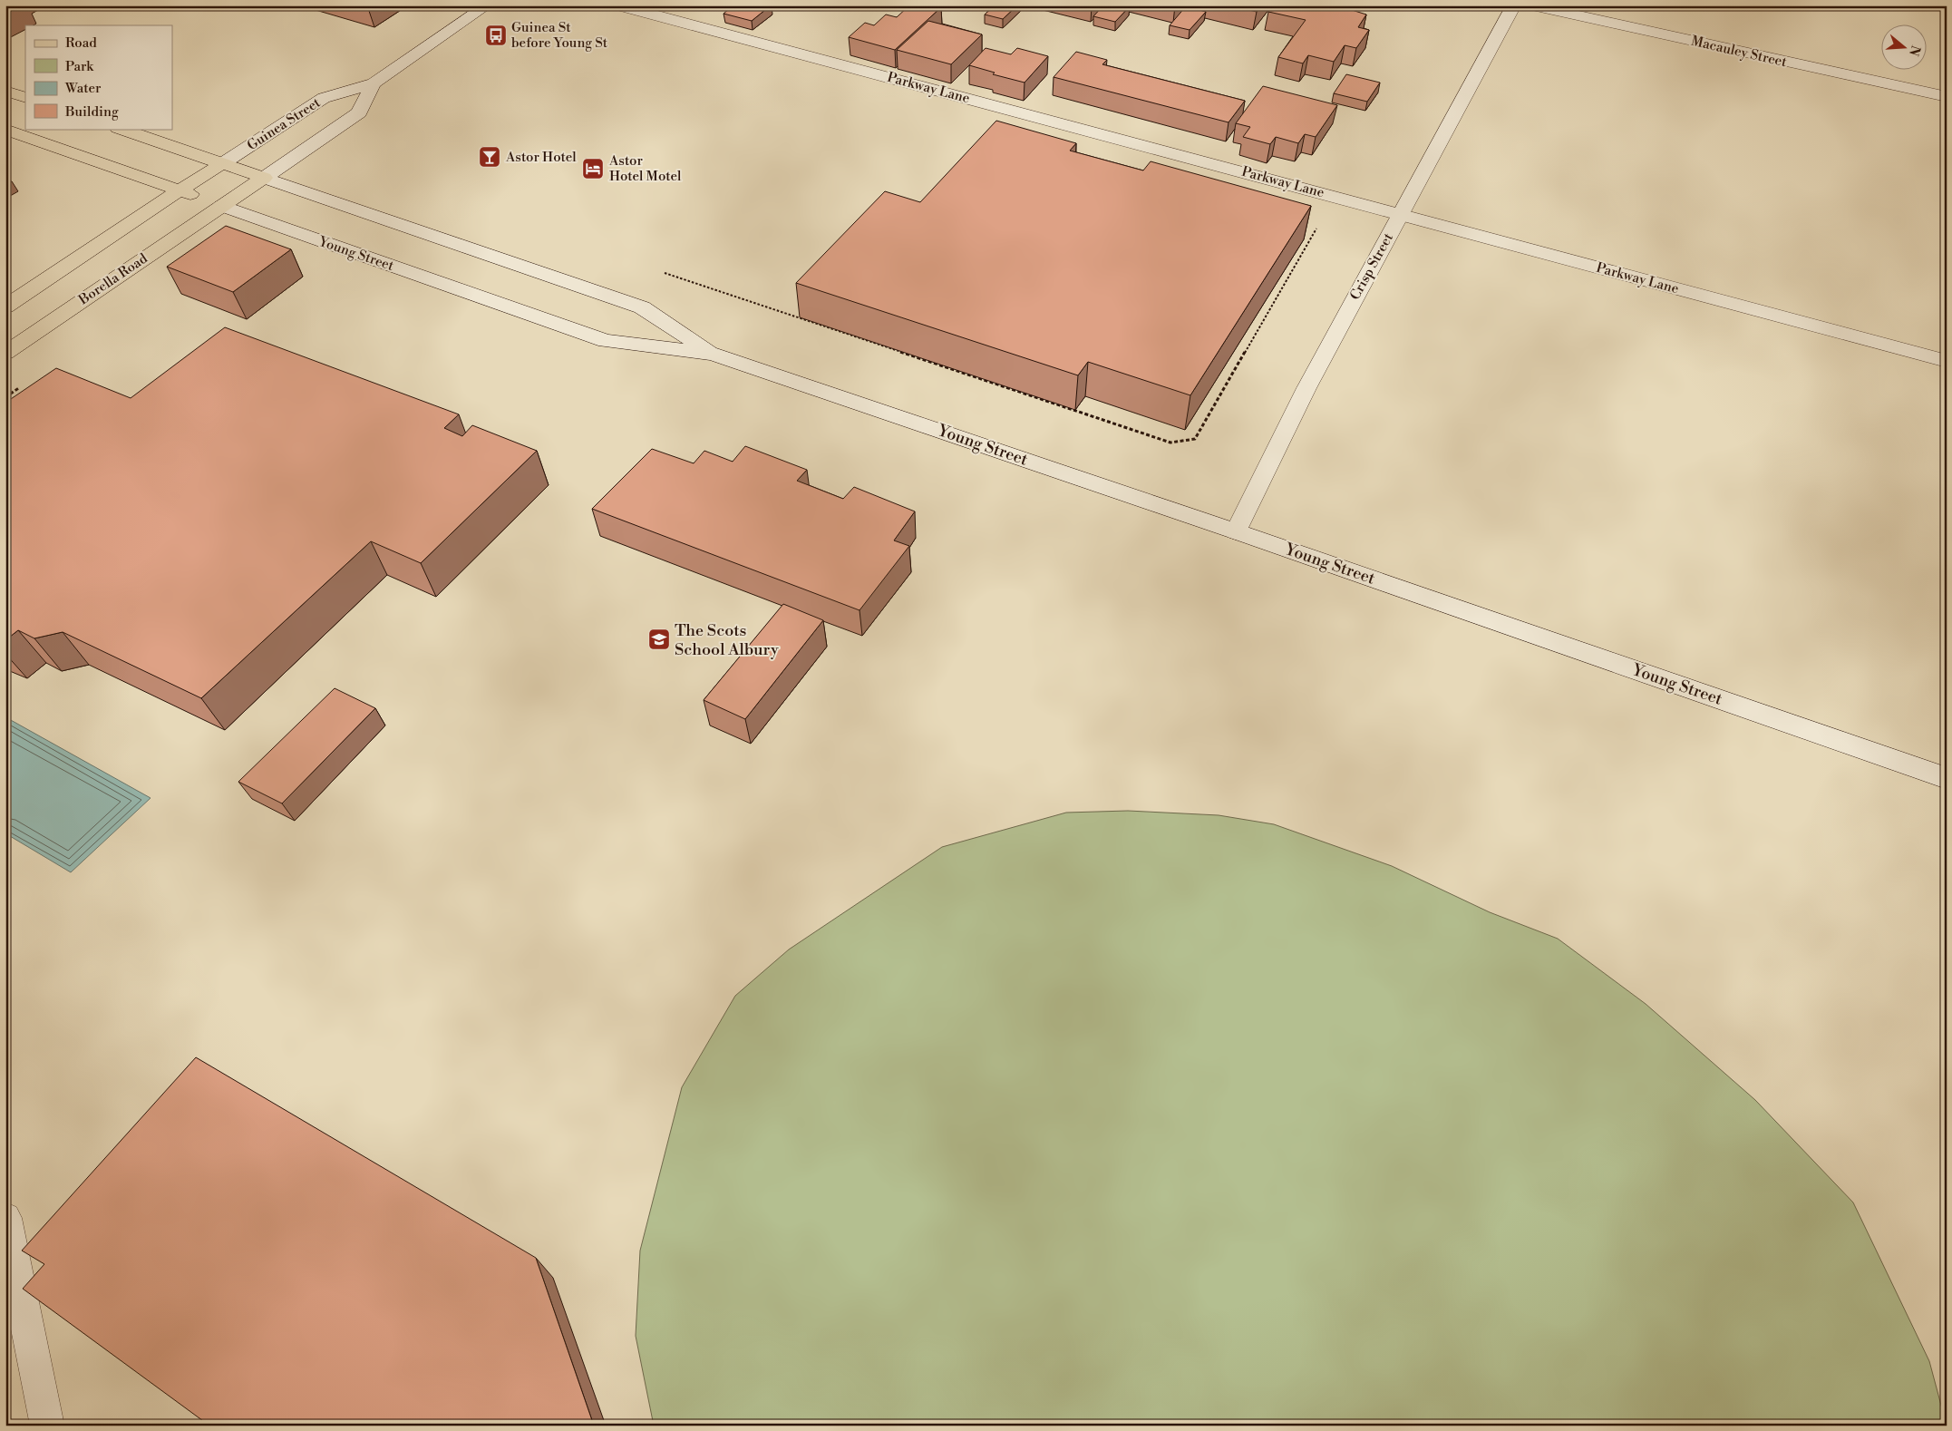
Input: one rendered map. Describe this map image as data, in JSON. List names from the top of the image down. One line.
{"streets":{"main road":["Macauley Street","Parkway Lane","Guinea Street","Young Street","Crisp Street","Borella Road"]},"crossings":[["Parkway Lane","Crisp Street"],["Guinea Street","Young Street"],["Guinea Street","Borella Road"],["Young Street","Crisp Street"],["Young Street","Borella Road"]],"places":{"bus stop":["Guinea St before Young St"],"bar":["Astor Hotel"],"hotel":["Astor Hotel Motel"],"school or university":["The Scots School Albury"]},"legend":["Road","Park","Water","Building"],"north":"right"}
